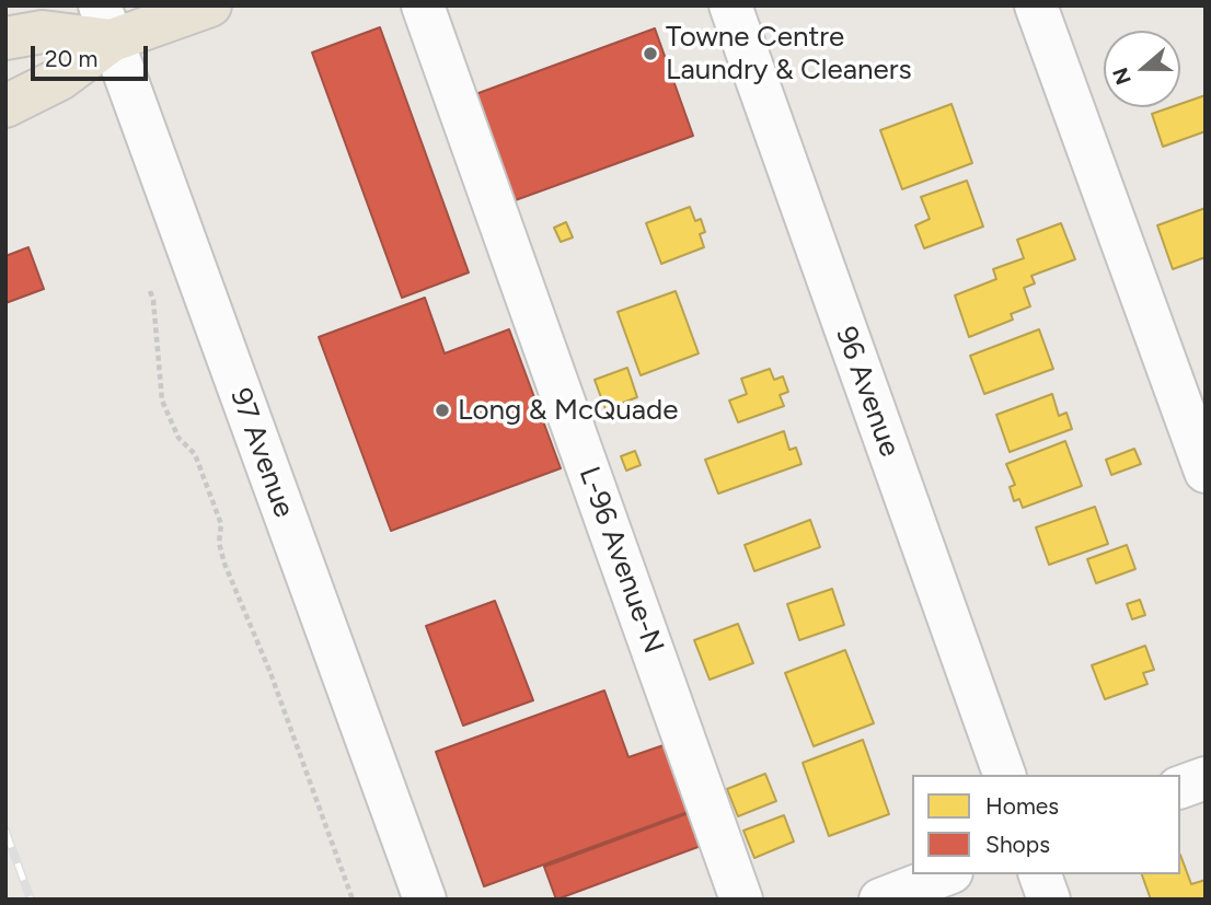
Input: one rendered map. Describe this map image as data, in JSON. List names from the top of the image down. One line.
{"streets":{"street":["96 Avenue","97 Avenue","L-96 Avenue-N"]},"places":["Towne Centre Laundry & Cleaners","Long & McQuade"],"legend":["Homes","Shops"],"scale_bar":"20 m","north":"left"}
